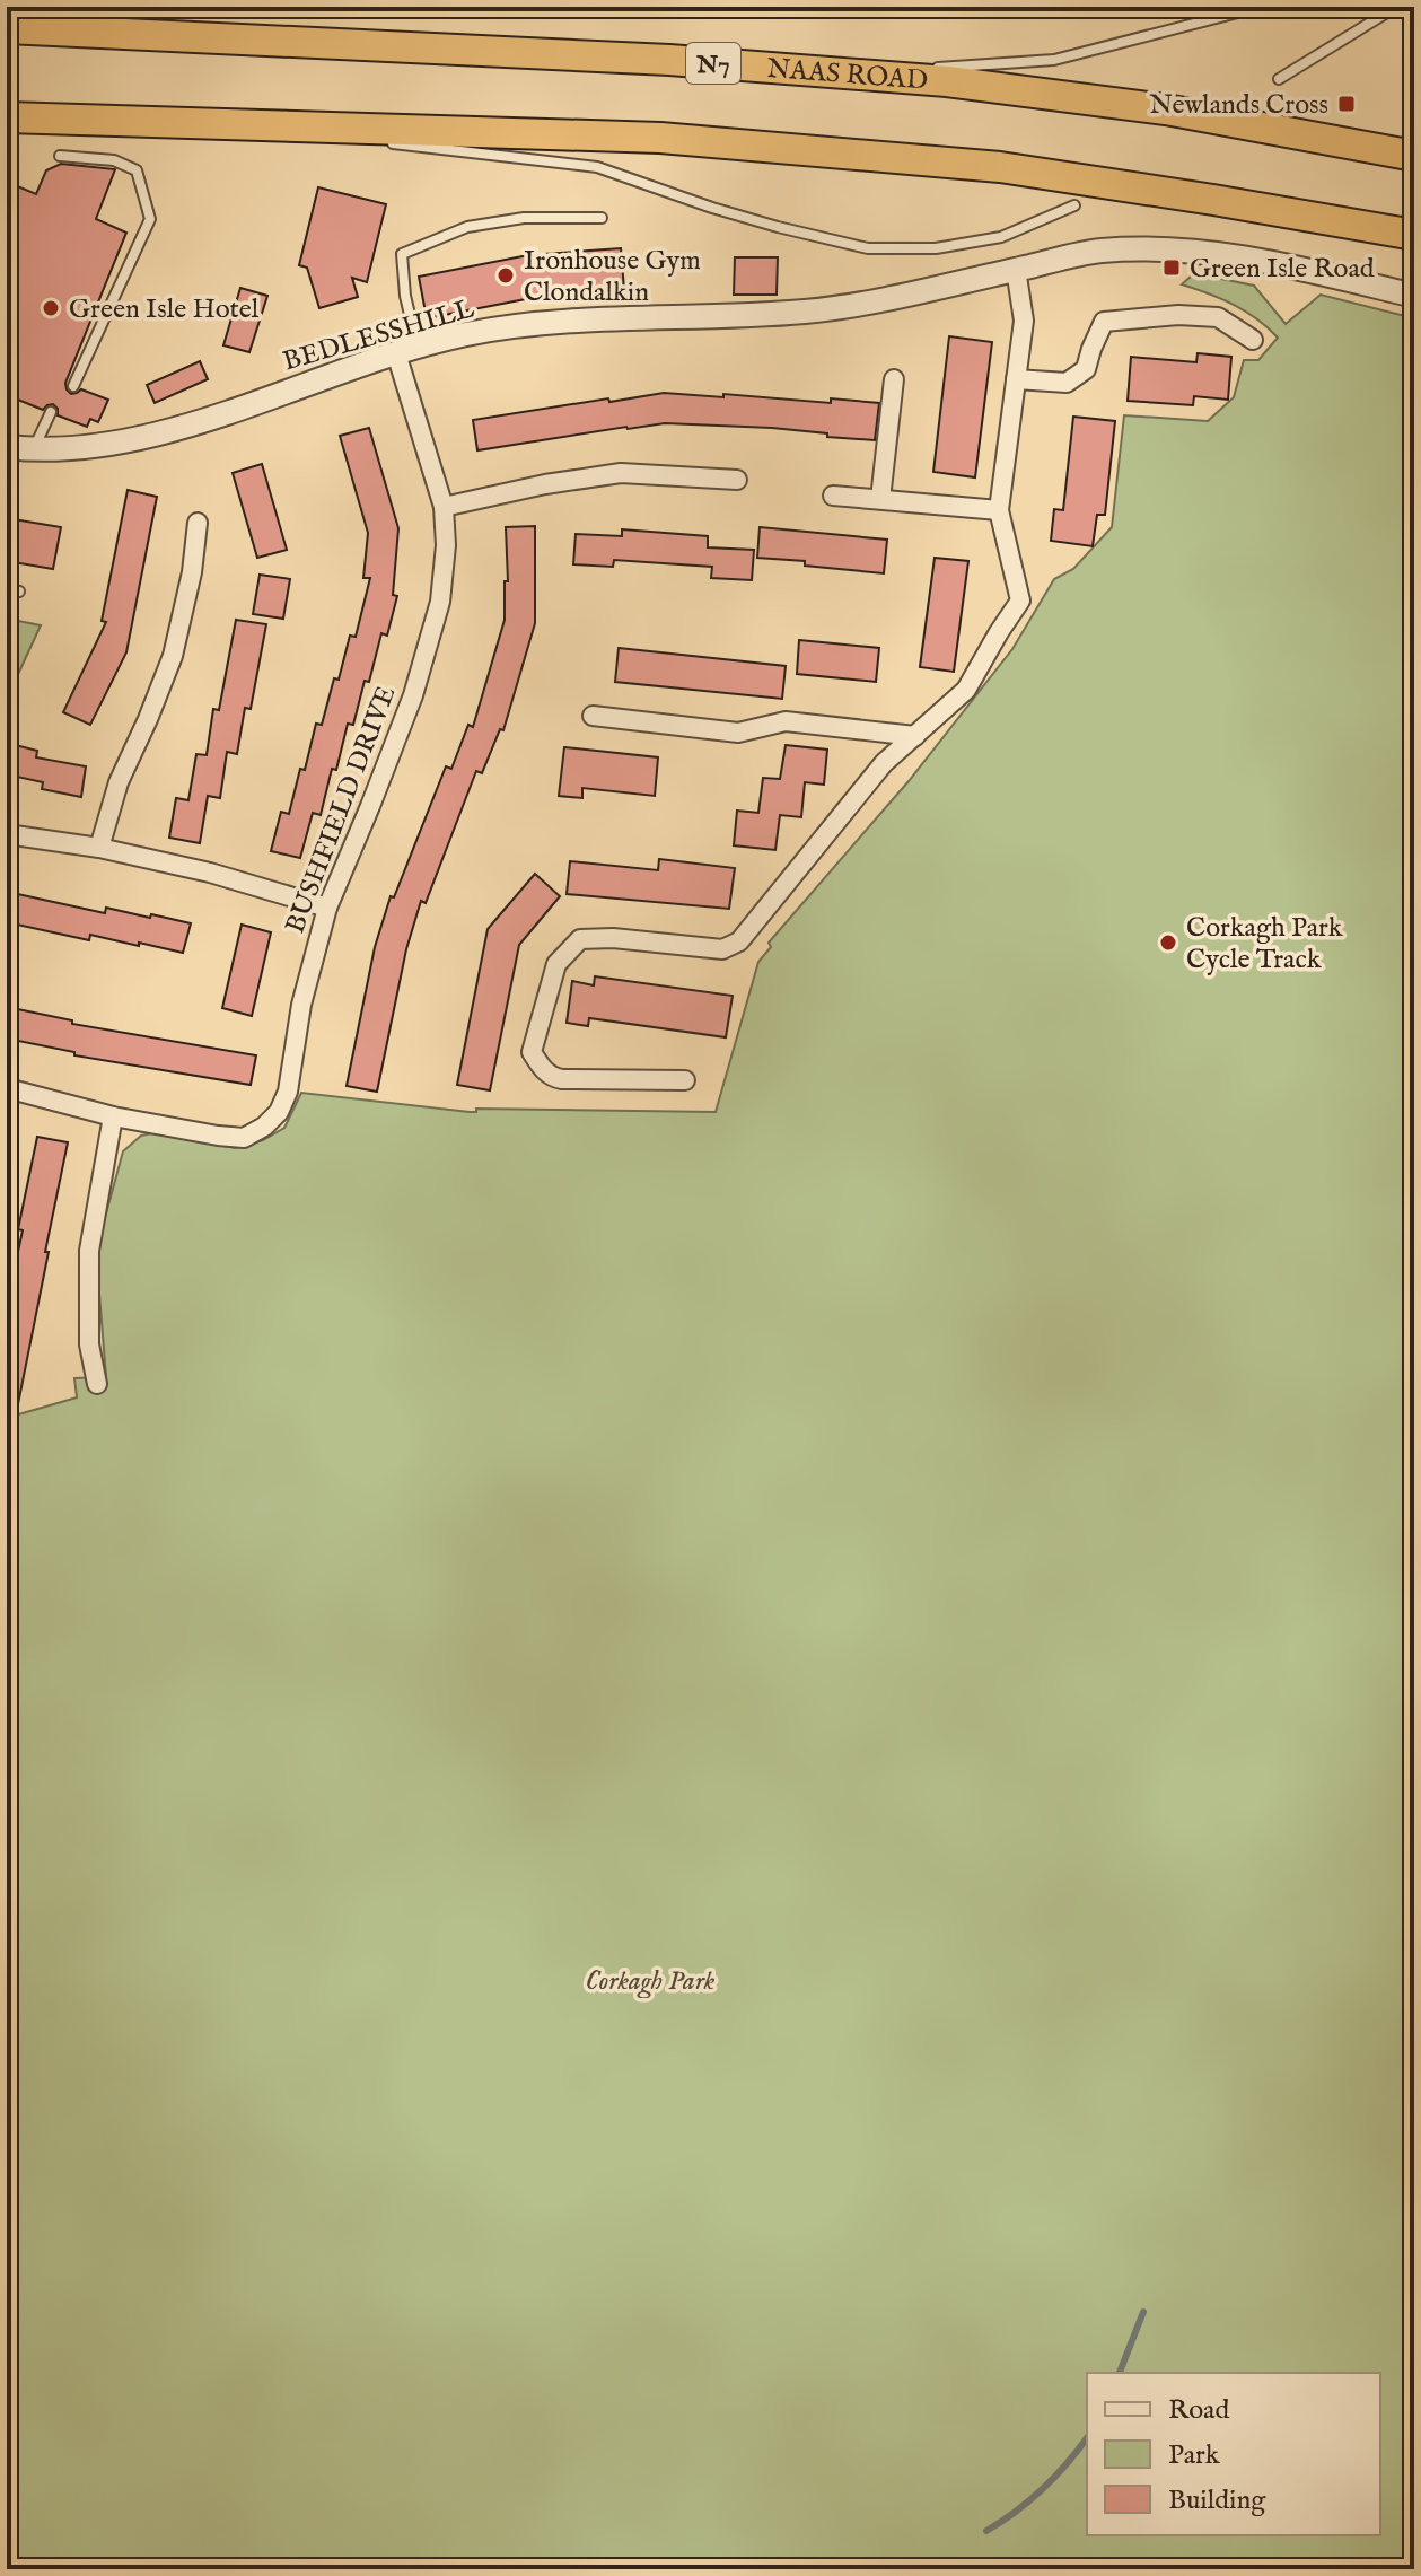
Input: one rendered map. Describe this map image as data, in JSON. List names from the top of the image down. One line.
{"streets":{"highway":["N7","NAAS ROAD"],"street":["BEDLESSHILL","BUSHFIELD DRIVE"]},"crossings":[["BEDLESSHILL","BUSHFIELD DRIVE"]],"parks":["Corkagh Park"],"places":{"transit":["Newlands Cross","Green Isle Road"],"other":["Ironhouse Gym Clondalkin","Green Isle Hotel","Corkagh Park Cycle Track"]},"legend":["Road","Park","Building"]}
